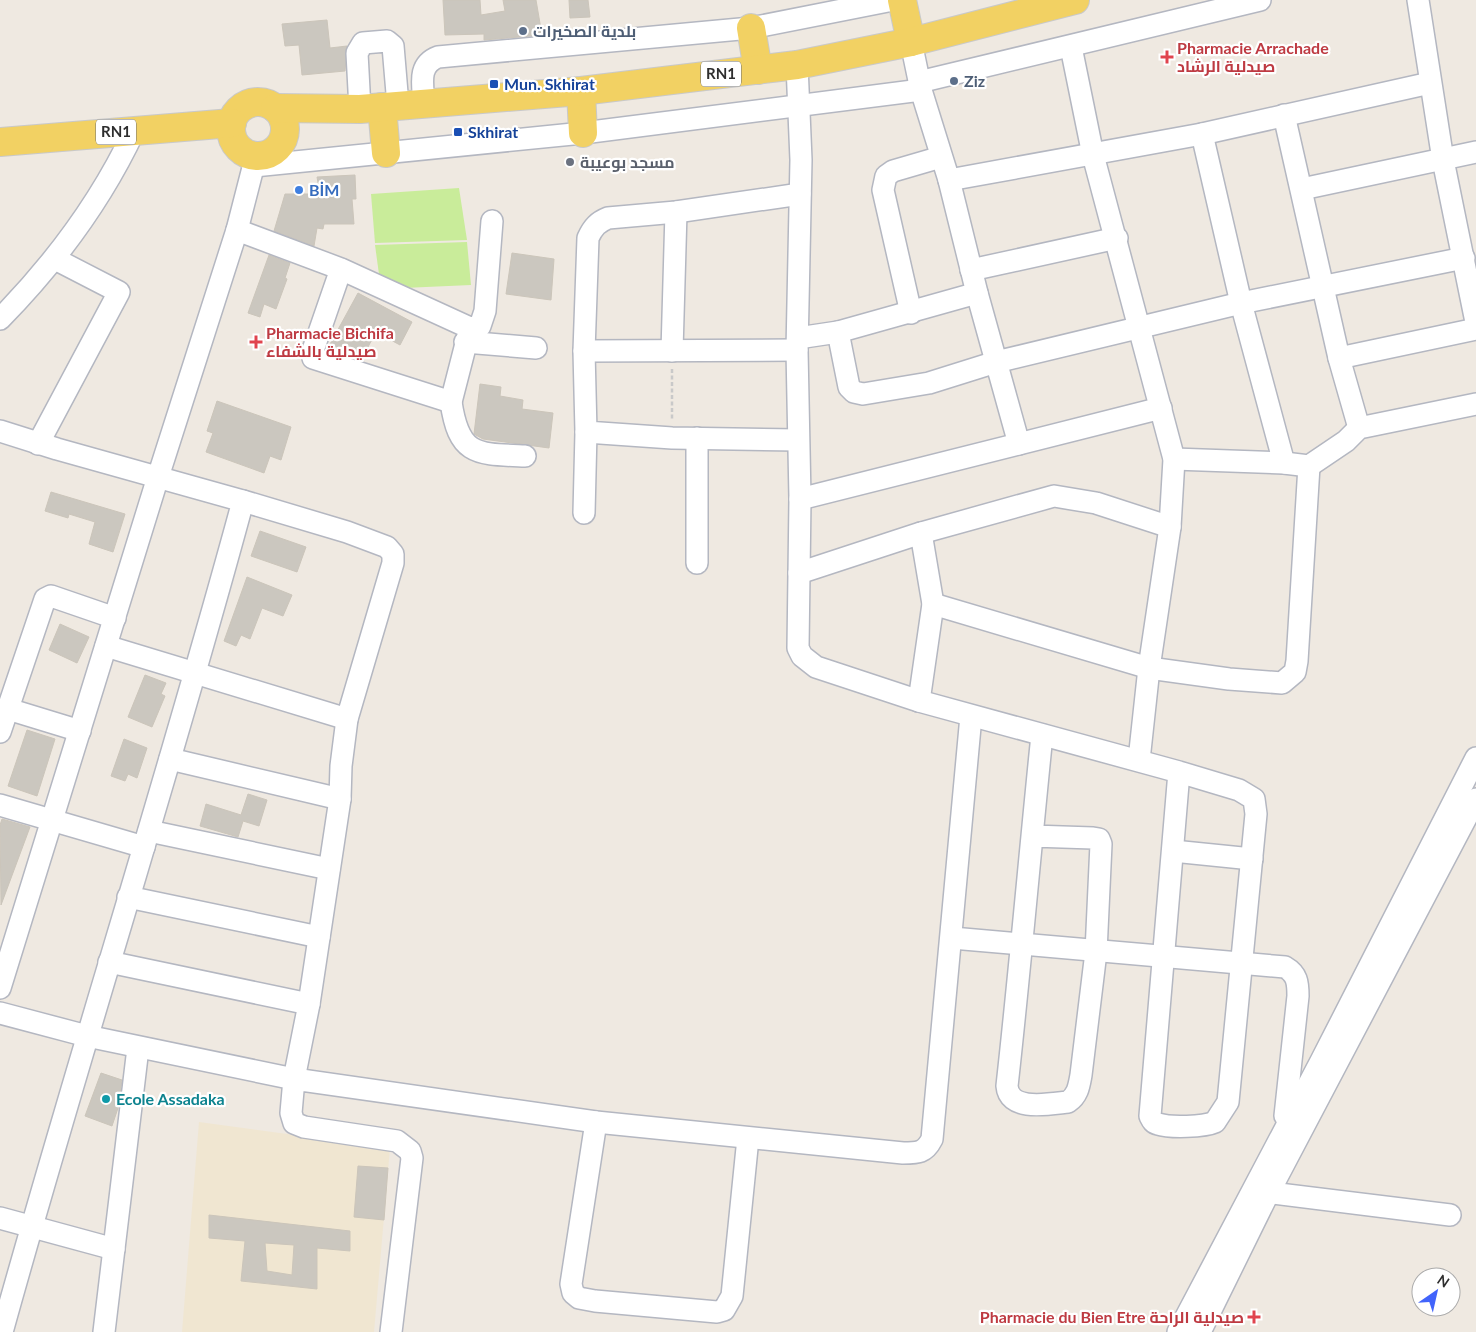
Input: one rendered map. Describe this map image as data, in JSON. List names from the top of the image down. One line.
{"streets":{"main road":["RN1"]},"places":{"other":["بلدية الصخيرات","Ziz","مسجد بوعيبة","BİM","Ecole Assadaka"],"health":["Pharmacie Arrachade صيدلية الرشاد","Pharmacie Bichifa صيدلية بالشفاء","Pharmacie du Bien Etre صيدلية الراحة"],"transit":["Mun. Skhirat","Skhirat"]},"north":"top right"}
